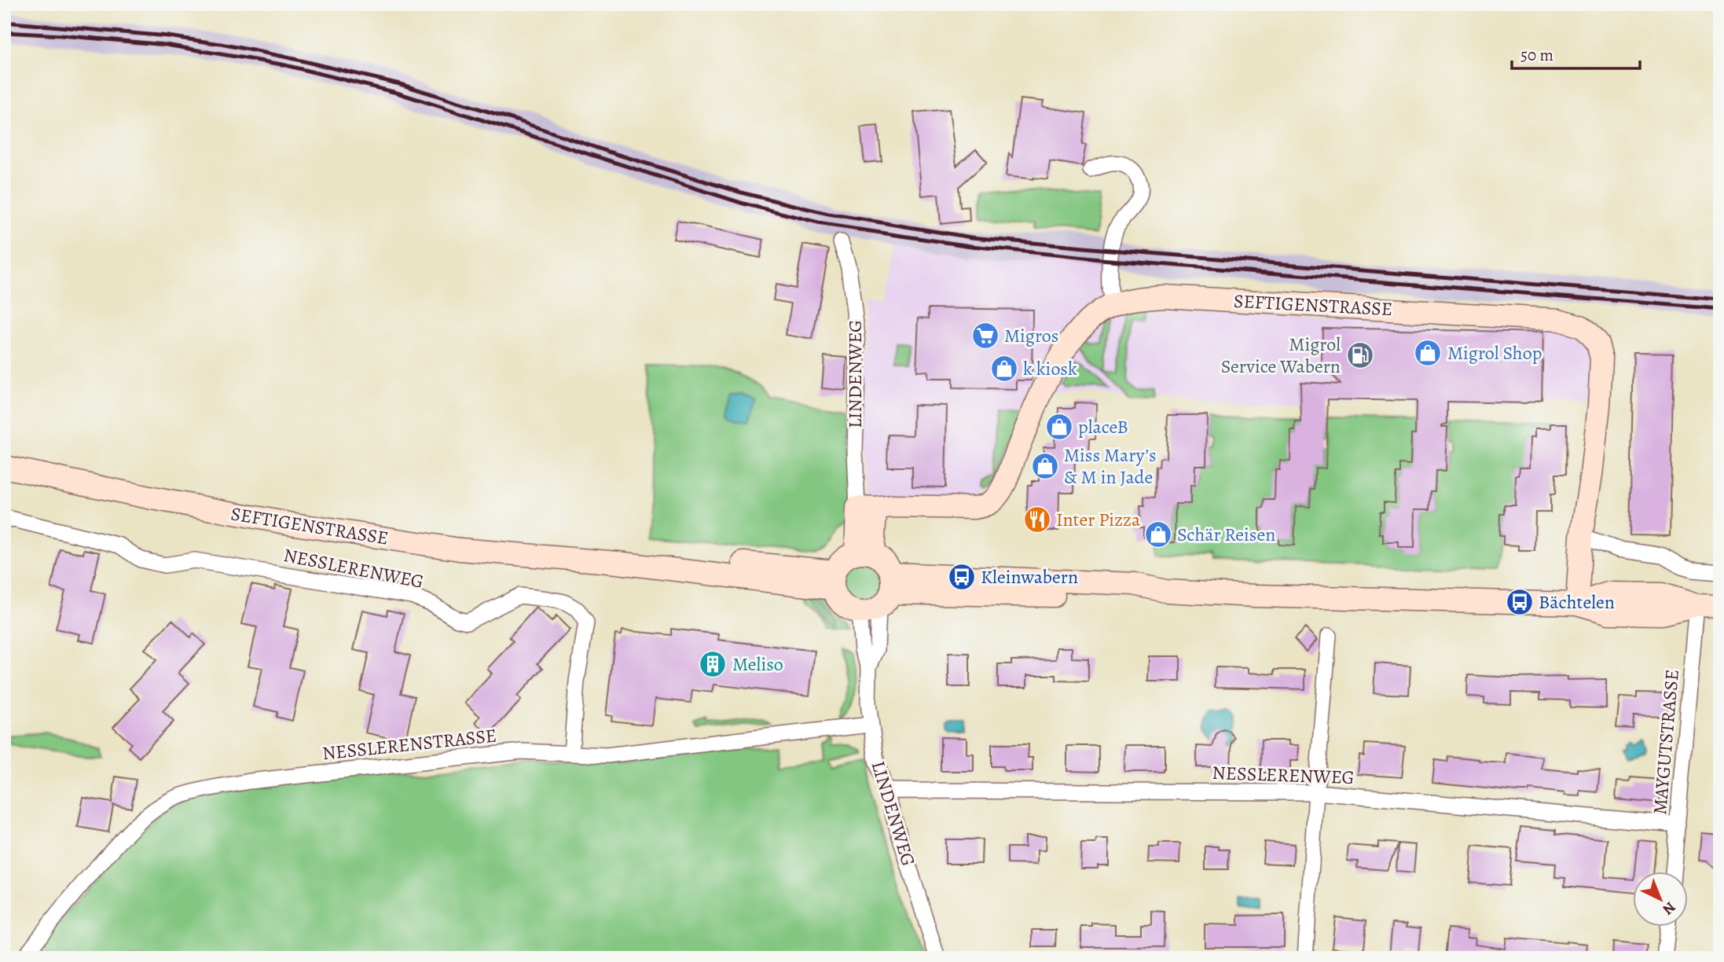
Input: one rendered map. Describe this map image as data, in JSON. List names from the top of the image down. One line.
{"streets":{"main road":["SEFTIGENSTRASSE","LINDENWEG"],"street":["NESSLERENWEG","MAYGUTSTRASSE","NESSLERENSTRASSE"]},"crossings":[["SEFTIGENSTRASSE","LINDENWEG"],["LINDENWEG","NESSLERENWEG"],["LINDENWEG","NESSLERENSTRASSE"],["NESSLERENWEG","MAYGUTSTRASSE"],["NESSLERENWEG","NESSLERENSTRASSE"]],"places":{"supermarket":["Migros"],"shop":["Migrol Shop","k kiosk","placeB","Miss Mary’s & M in Jade","Schär Reisen"],"fuel station":["Migrol Service Wabern"],"restaurant":["Inter Pizza"],"bus stop":["Kleinwabern","Bächtelen"],"building":["Meliso"]},"scale_bar":"50 m","north":"bottom right"}
